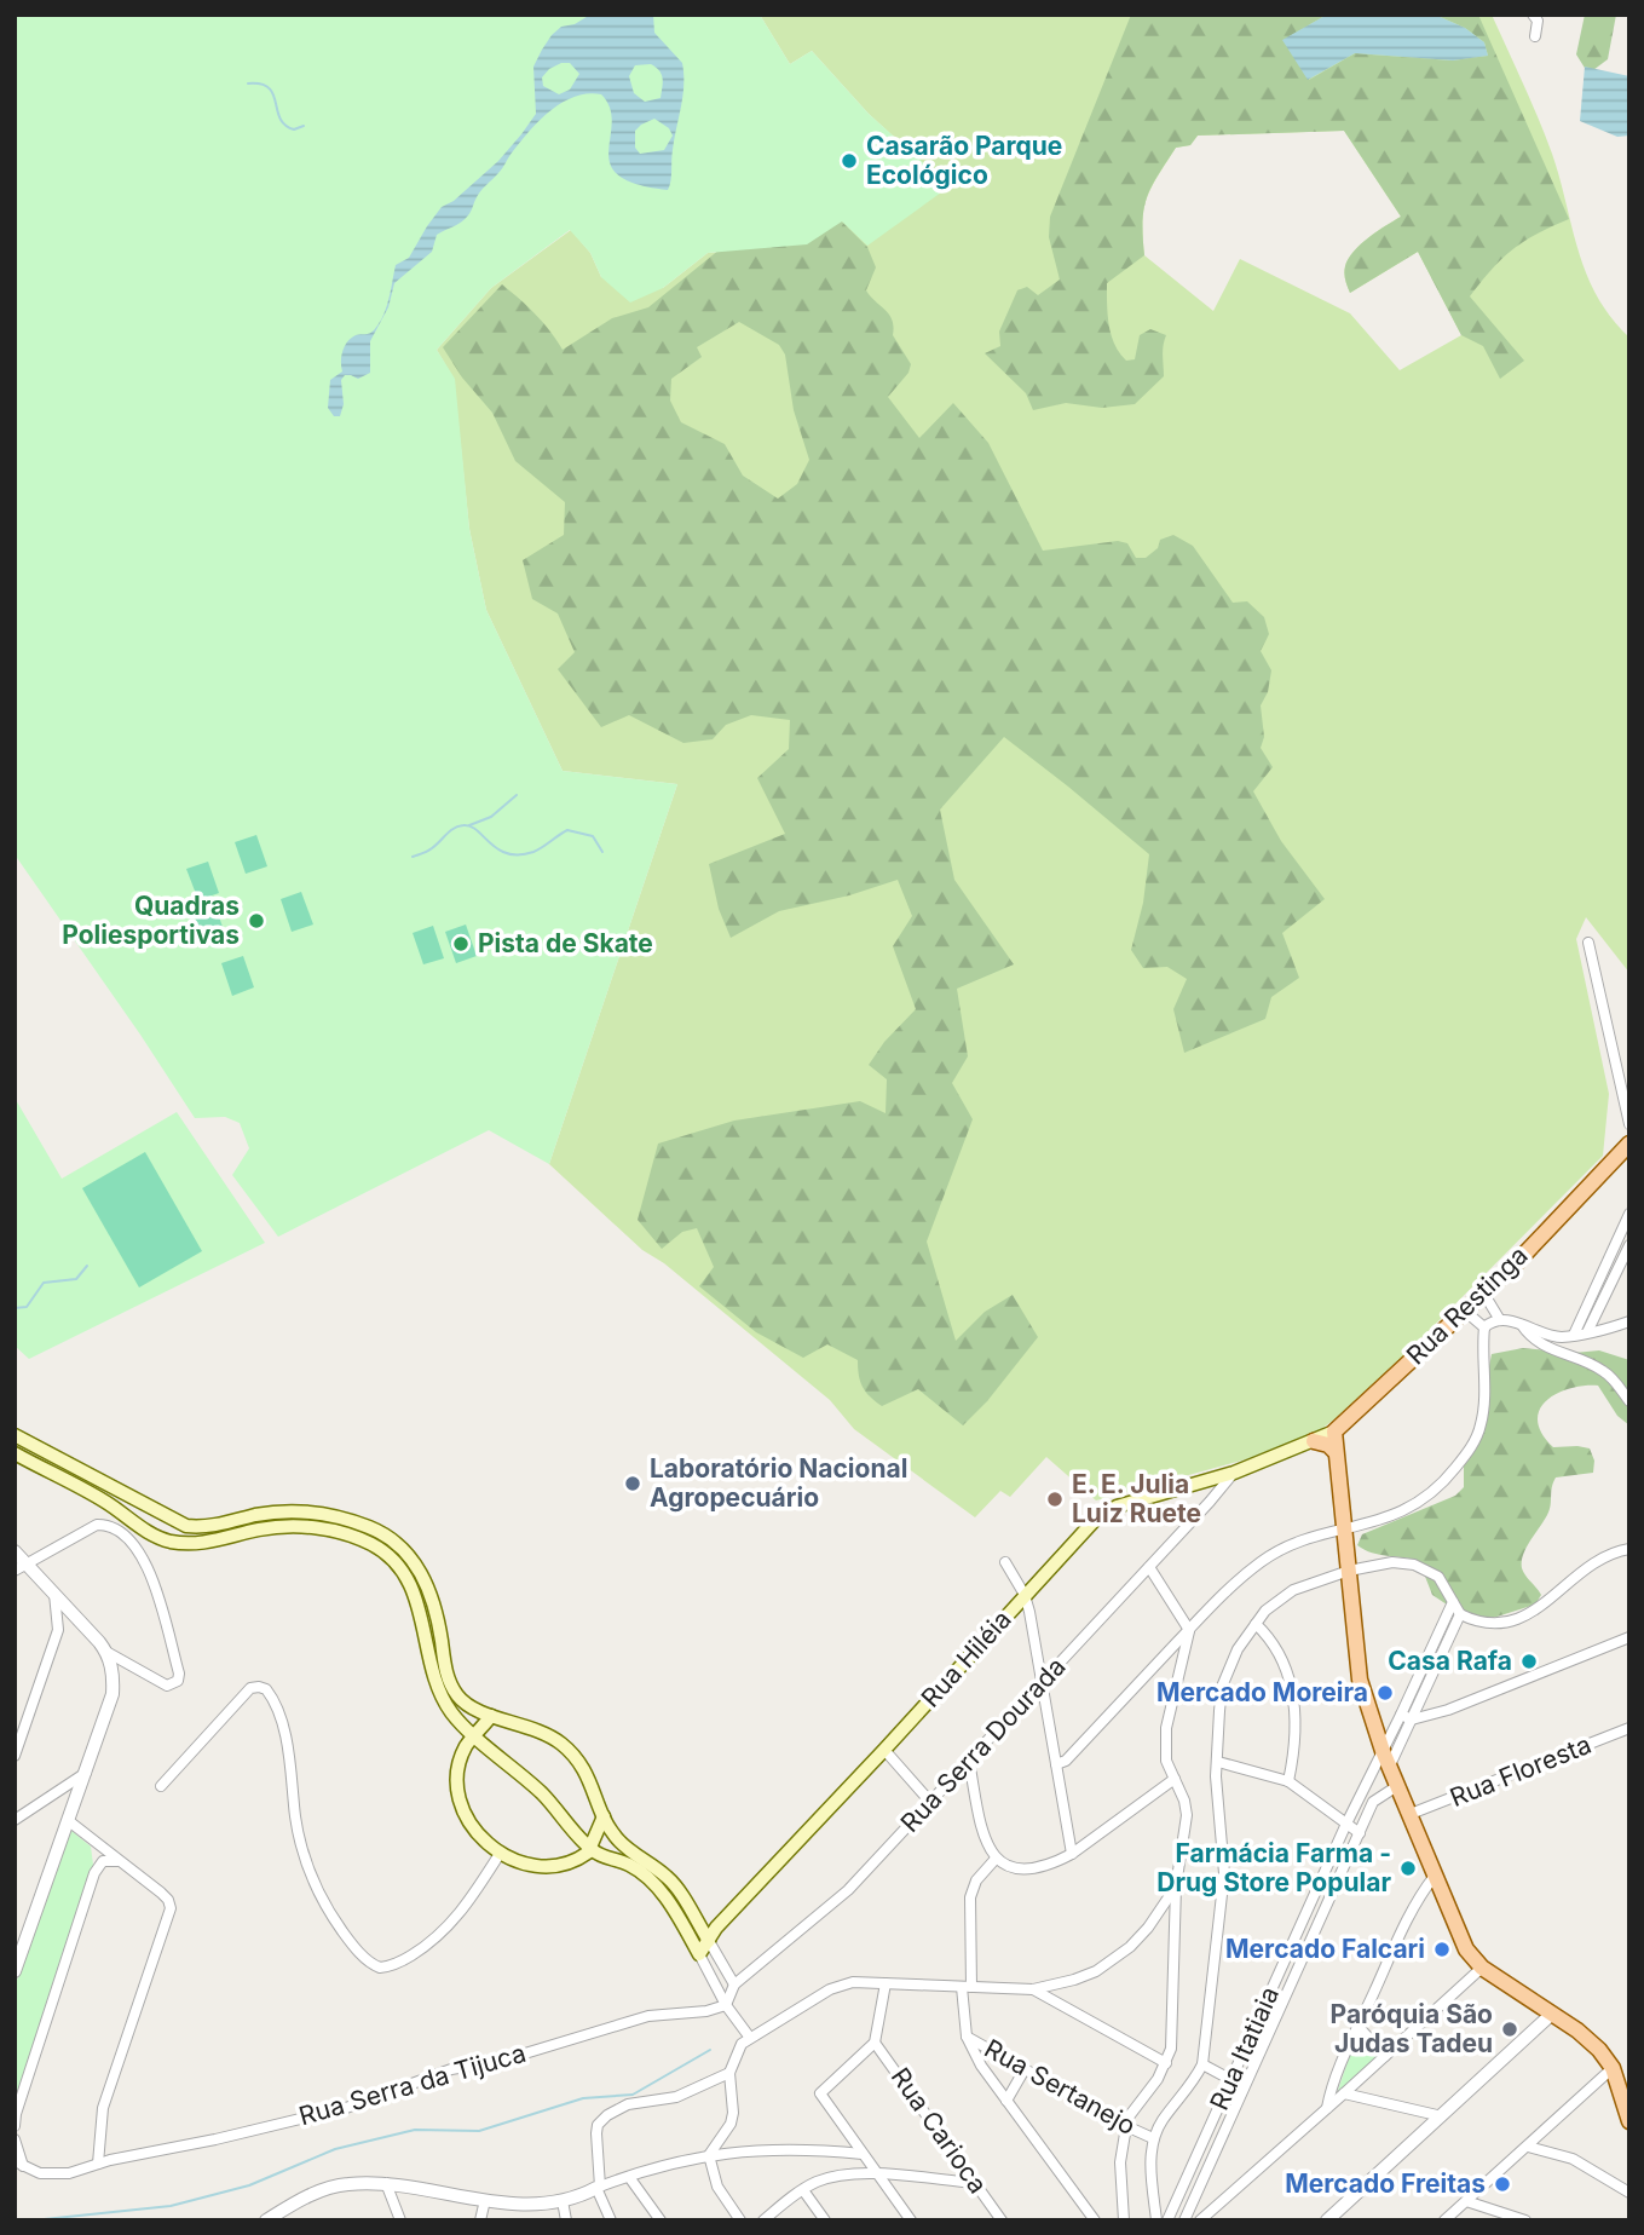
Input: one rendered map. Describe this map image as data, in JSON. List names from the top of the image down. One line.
{"streets":{"main road":["Rua Restinga","Rua Hiléia"],"street":["Rua Serra Dourada","Rua Floresta","Rua Itatiaia","Rua Serra da Tijuca","Rua Sertanejo","Rua Carioca"]},"crossings":[["Rua Restinga","Rua Hiléia"],["Rua Hiléia","Rua Serra Dourada"],["Rua Serra Dourada","Rua Serra da Tijuca"]],"places":["Casarão Parque Ecológico","Quadras Poliesportivas","Pista de Skate","Laboratório Nacional Agropecuário","E. E. Julia Luiz Ruete","Casa Rafa","Mercado Moreira","Farmácia Farma - Drug Store Popular","Mercado Falcari","Paróquia São Judas Tadeu","Mercado Freitas"]}
